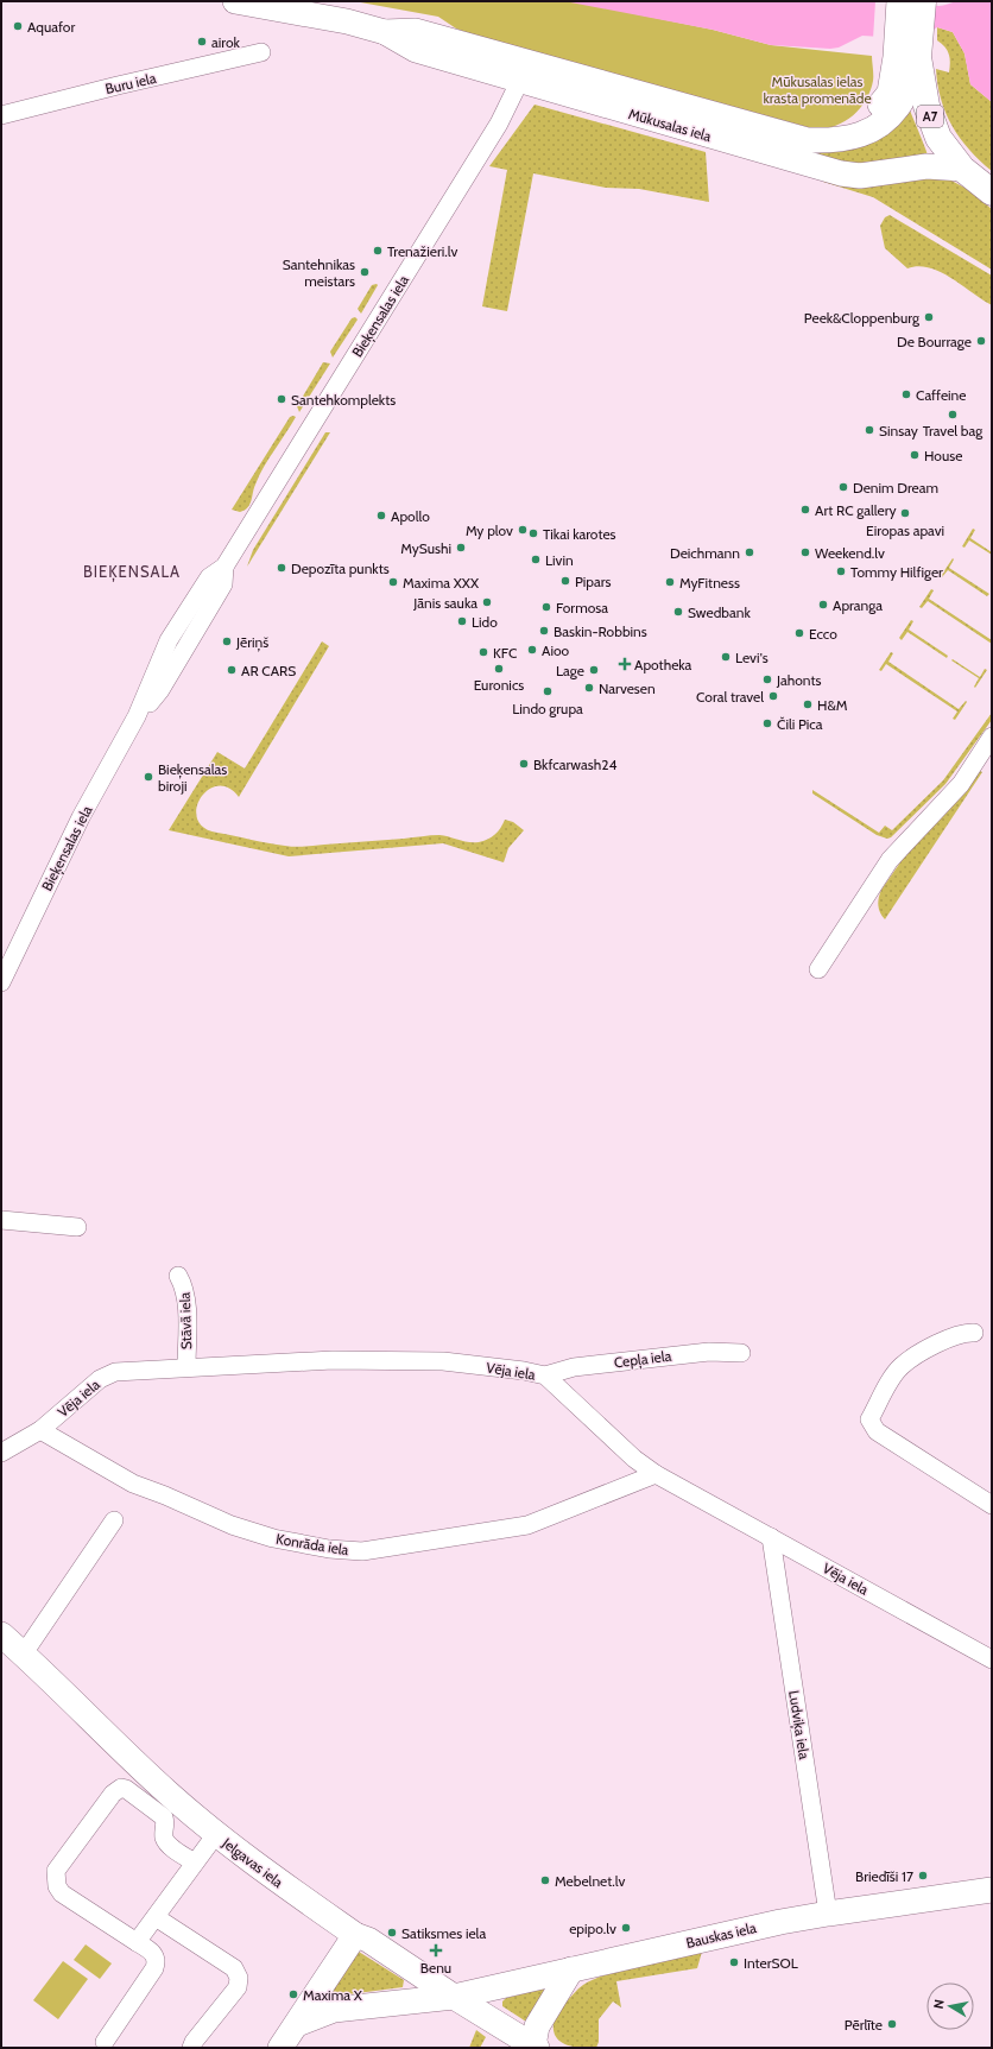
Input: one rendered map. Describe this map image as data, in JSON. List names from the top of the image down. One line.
{"streets":{"highway":["A7","Mūkusalas iela"],"street":["Buru iela","Bieķensalas iela","Stāvā iela","Cepļa iela","Vēja iela","Konrāda iela","Ludviķa iela","Jelgavas iela","Bauskas iela"]},"crossings":[["Mūkusalas iela","Bieķensalas iela"],["Stāvā iela","Vēja iela"],["Cepļa iela","Vēja iela"],["Vēja iela","Konrāda iela"],["Vēja iela","Ludviķa iela"],["Ludviķa iela","Bauskas iela"],["Jelgavas iela","Bauskas iela"]],"districts":["BIEĶENSALA"],"parks":["Mūkusalas ielas krasta promenāde"],"places":{"other":["Aquafor","airok","Trenažieri.lv","Santehnikas meistars","Peek&Cloppenburg","De Bourrage","Caffeine","Santehkomplekts","Travel bag","Sinsay","House","Denim Dream","Art RC gallery","Eiropas apavi","Apollo","My plov","Tikai karotes","MySushi","Deichmann","Weekend.lv","Livin","Depozīta punkts","Tommy Hilfiger","Pipars","Maxima XXX","MyFitness","Jānis sauka","Apranga","Formosa","Swedbank","Lido","Baskin-Robbins","Ecco","Jēriņš","Aioo","KFC","Levi's","Euronics","AR CARS","Lage","Jahonts","Narvesen","Lindo grupa","Coral travel","H&M","Čili Pica","Bkfcarwash24","Bieķensalas biroji","Briedīši 17","Mebelnet.lv","epipo.lv","Satiksmes iela","InterSOL","Maxima X","Pērlīte"],"health":["Apotheka","Benu"]},"north":"left"}
